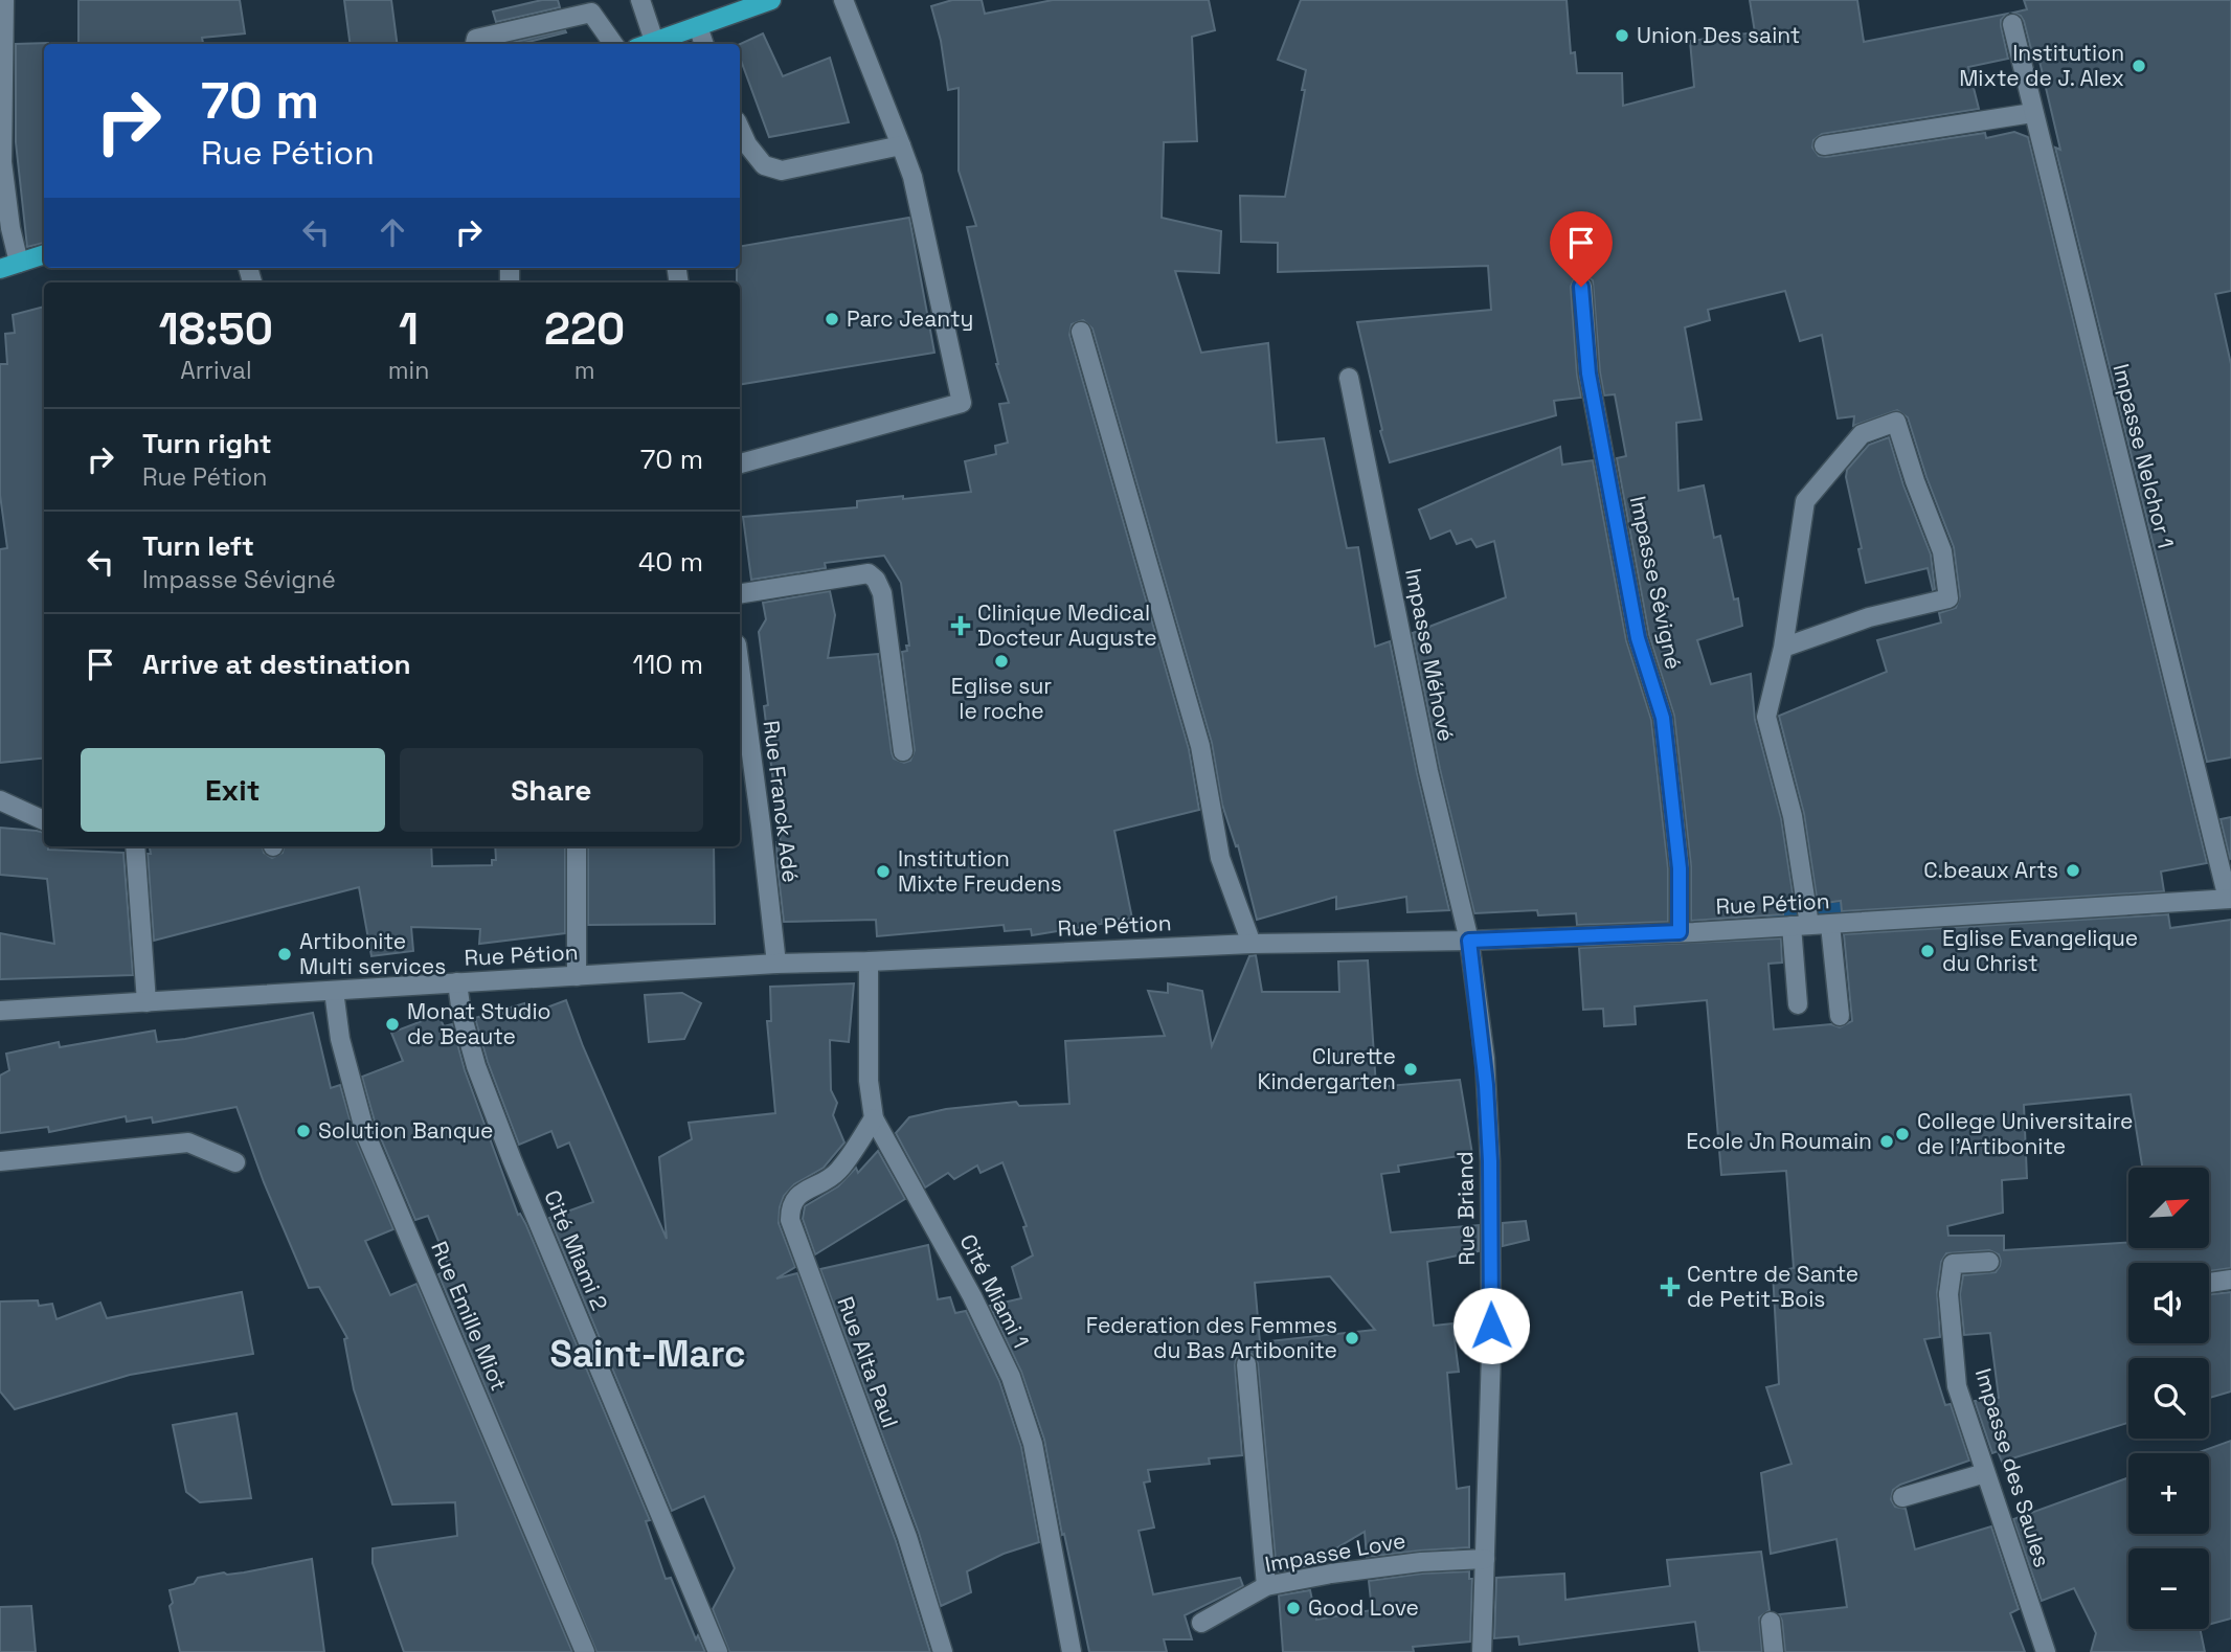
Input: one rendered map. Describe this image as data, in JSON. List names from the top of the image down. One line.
{"streets":{"street":["Impasse Nelchor 1","Impasse Sévigné","Impasse Méhové","Rue Franck Adé","Rue Pétion","Rue Briand","Cité Miami 2","Cité Miami 1","Rue Emille Miot","Rue Alta Paul","Impasse des Saules","Impasse Love"]},"crossings":[["Impasse Nelchor 1","Rue Pétion"],["Impasse Sévigné","Rue Pétion"],["Impasse Méhové","Rue Pétion"],["Impasse Méhové","Rue Briand"],["Rue Franck Adé","Rue Pétion"],["Rue Pétion","Rue Briand"],["Rue Pétion","Cité Miami 2"],["Rue Pétion","Cité Miami 1"],["Rue Pétion","Rue Emille Miot"],["Rue Briand","Impasse Love"],["Cité Miami 1","Rue Alta Paul"]],"districts":["Saint-Marc"],"places":{"other":["Union Des saint","Institution Mixte de J. Alex","Parc Jeanty","Eglise sur le roche","C.beaux Arts","Institution Mixte Freudens","Eglise Evangelique du Christ","Artibonite Multi services","Monat Studio de Beaute","Clurette Kindergarten","Solution Banque","College Universitaire de l'Artibonite","Ecole Jn Roumain","Federation des Femmes du Bas Artibonite","Good Love"],"health":["Clinique Medical Docteur Auguste","Centre de Sante de Petit-Bois"]},"north":"top right","page":{"turn":["70 m","Rue Pétion"],"eta":["18:50","Arrival","1","min","220","m"],"list":[{"name":"Turn right","note":"Rue Pétion","value":"70 m"},{"name":"Turn left","note":"Impasse Sévigné","value":"40 m"},{"name":"Arrive at destination","value":"110 m"}],"buttons":["Exit","Share"],"map_buttons":["+","−"]}}
